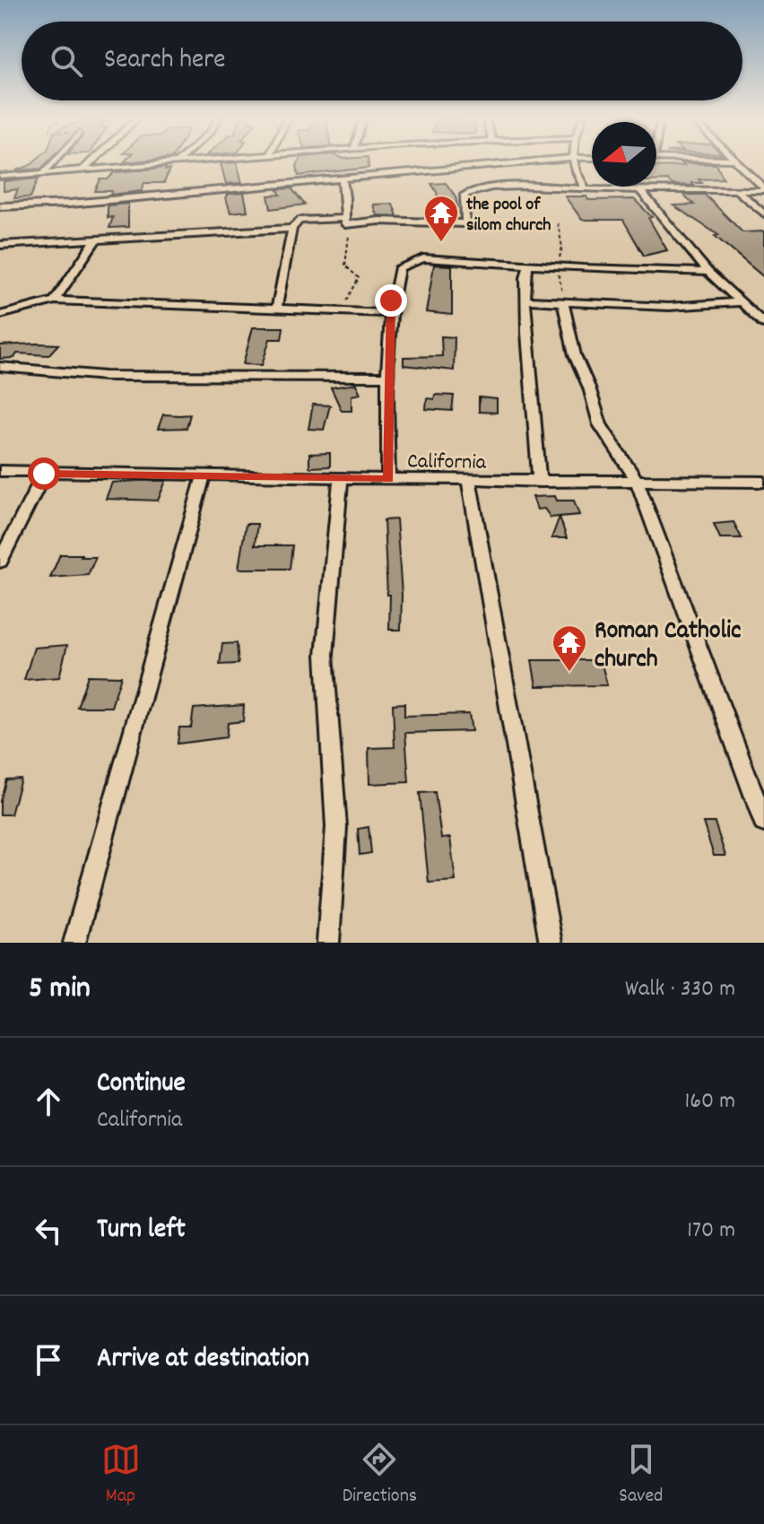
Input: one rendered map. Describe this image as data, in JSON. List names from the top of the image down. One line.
{"streets":{"street":["California"]},"places":{"temple":["the pool of silom church","Roman Catholic church"]},"north":"left","page":{"search":"Search here","heading":["5 min","Walk · 330 m"],"list":[["Continue","California","160 m"],["Turn left","170 m"],"Arrive at destination"],"nav":["Map","Directions","Saved"]}}
